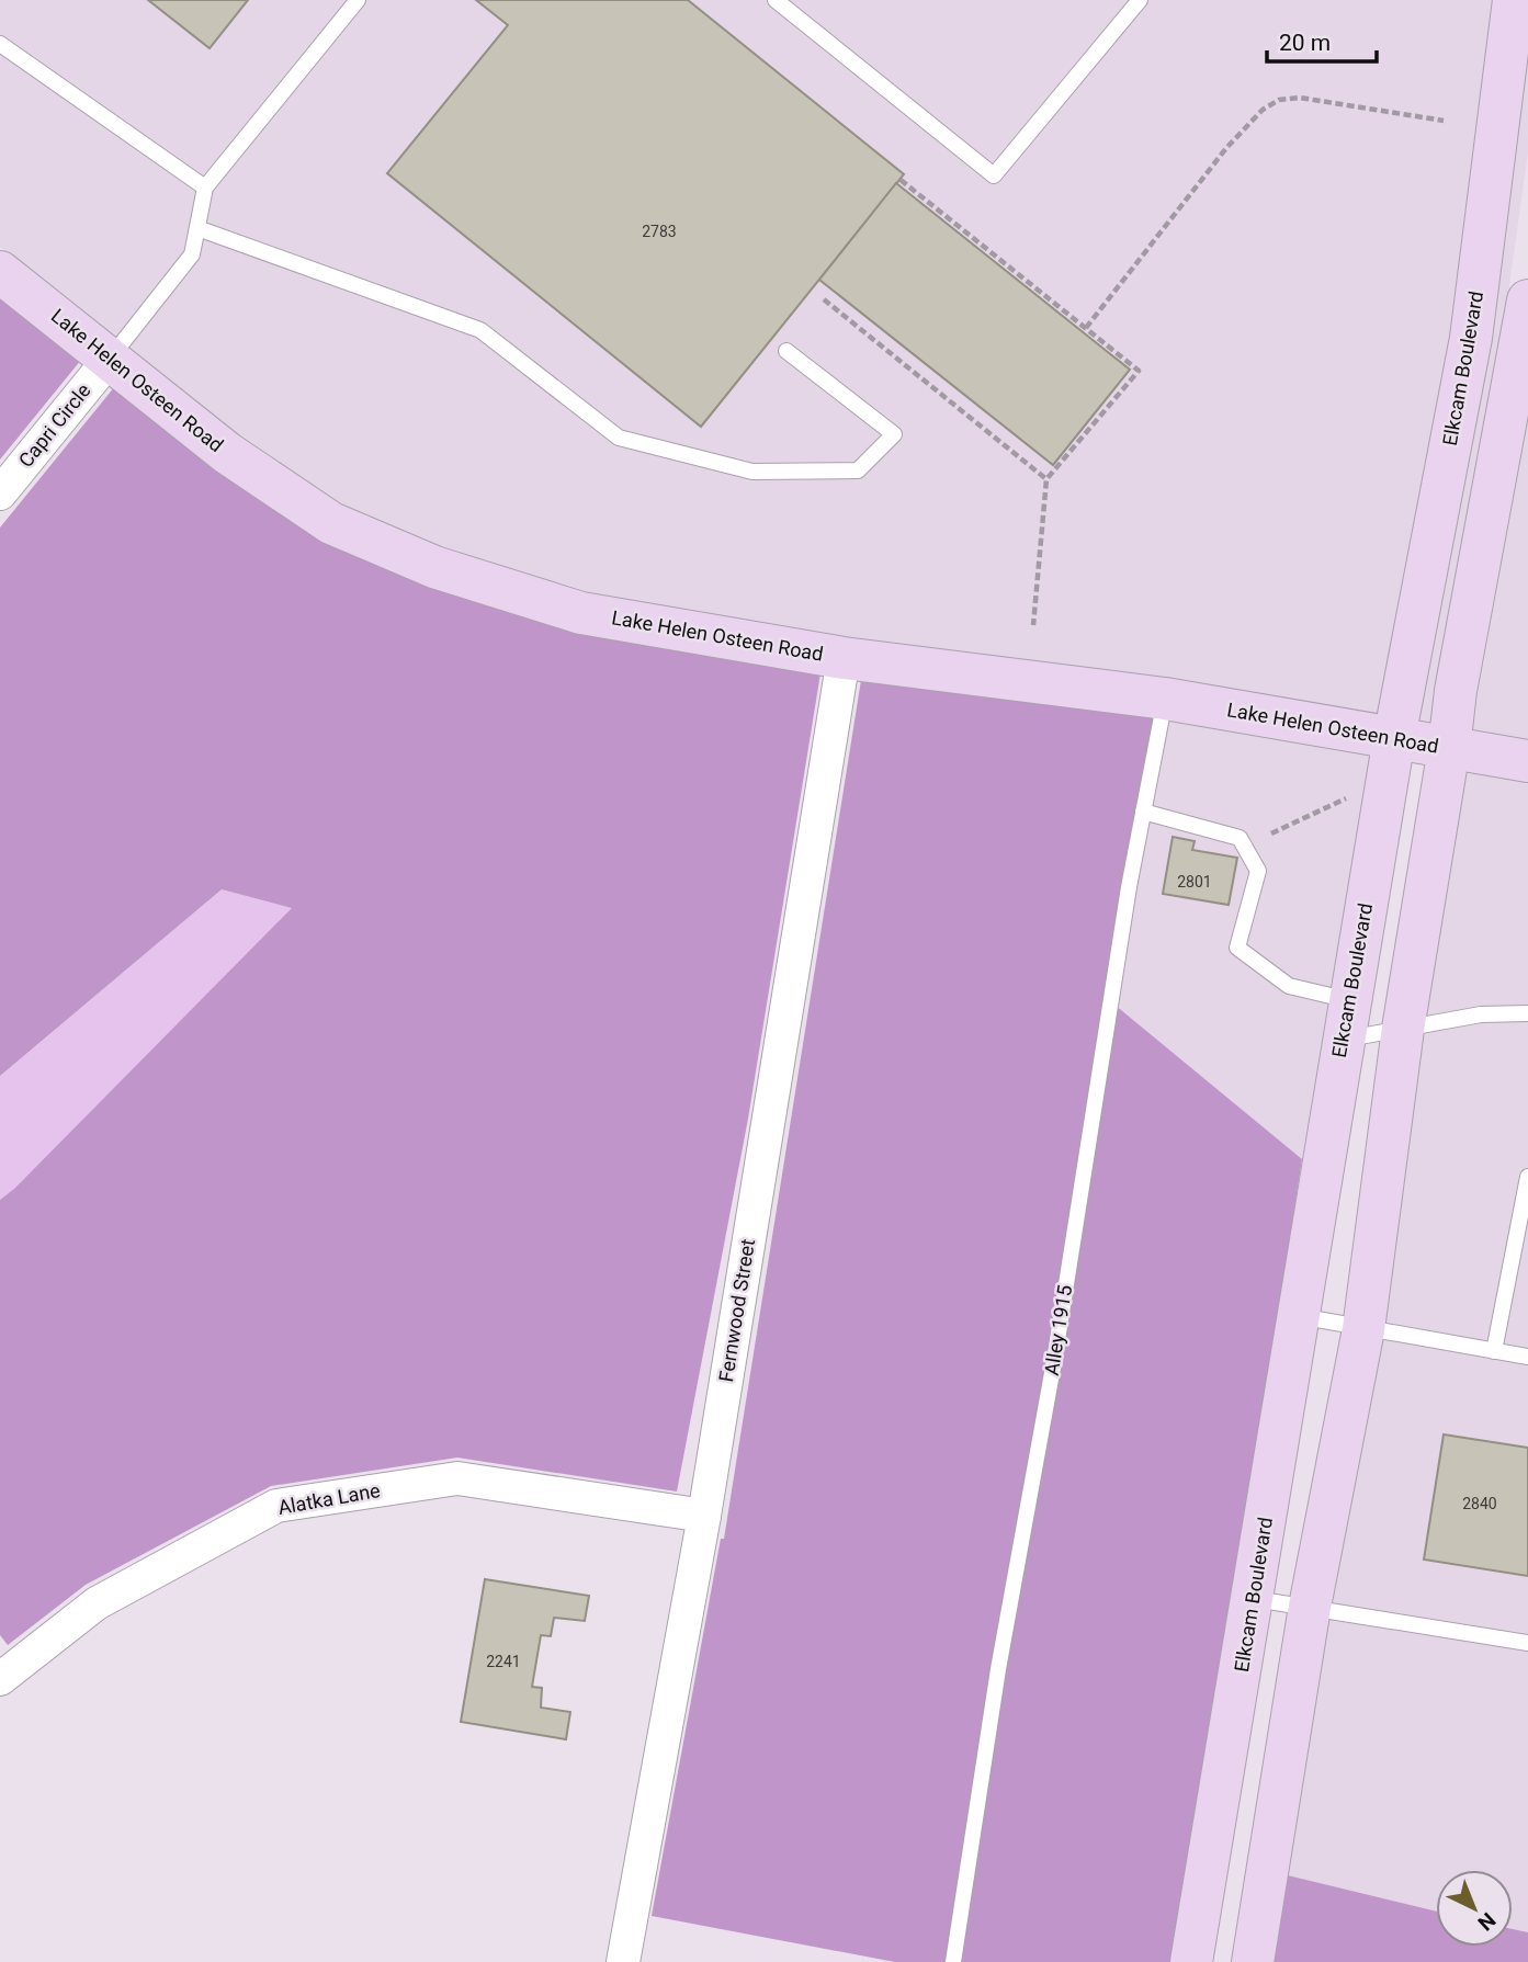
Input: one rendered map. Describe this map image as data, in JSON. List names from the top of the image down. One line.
{"streets":{"street":["Elkcam Boulevard","Lake Helen Osteen Road","Capri Circle","Fernwood Street","Alatka Lane"],"lane":["Alley 1915"]},"crossings":[["Elkcam Boulevard","Lake Helen Osteen Road"],["Lake Helen Osteen Road","Capri Circle"],["Lake Helen Osteen Road","Fernwood Street"],["Lake Helen Osteen Road","Alley 1915"],["Fernwood Street","Alatka Lane"]],"house_numbers":["2783","2801","2840","2241"],"scale_bar":"20 m","north":"bottom right"}
